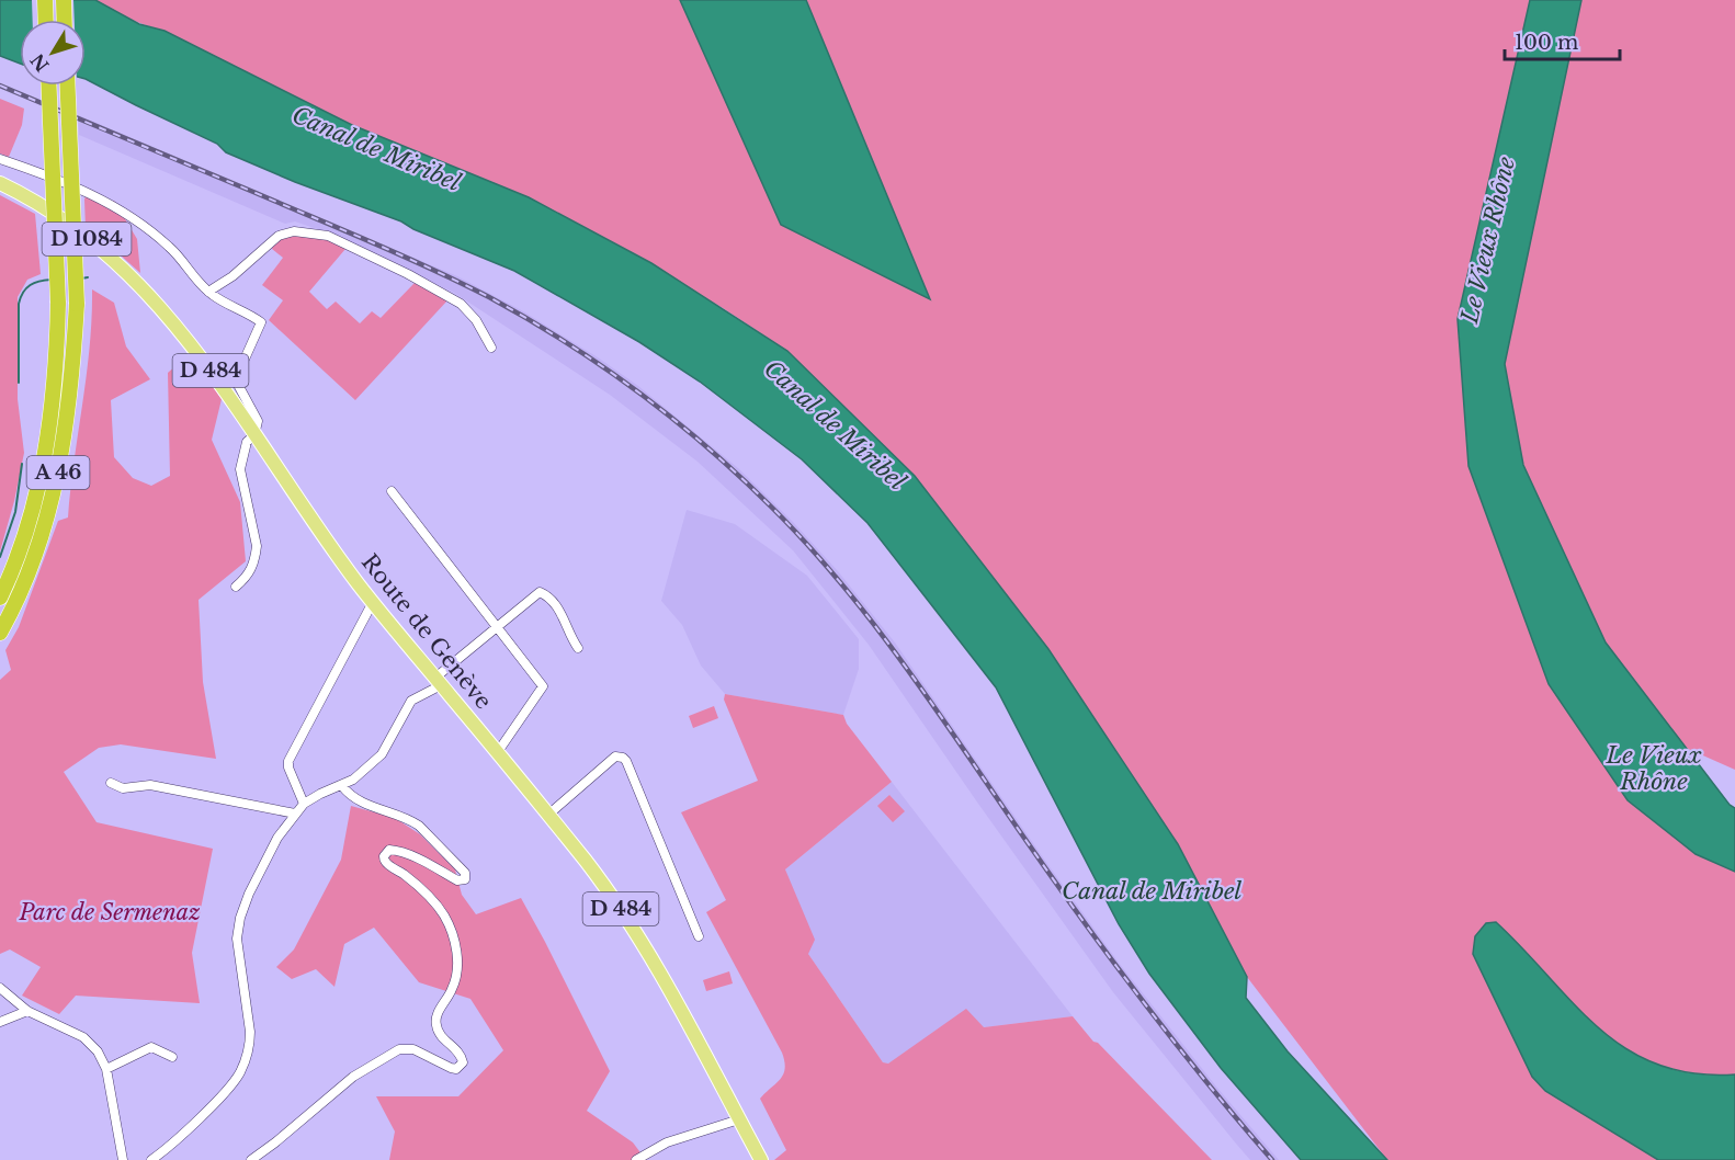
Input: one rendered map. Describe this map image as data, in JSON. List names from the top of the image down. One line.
{"streets":{"highway":["A 46"],"main road":["D 1084","D 484","Route de Genève"]},"water":["Canal de Miribel","Le Vieux Rhône"],"parks":["Parc de Sermenaz"],"scale_bar":"100 m","north":"bottom left"}
